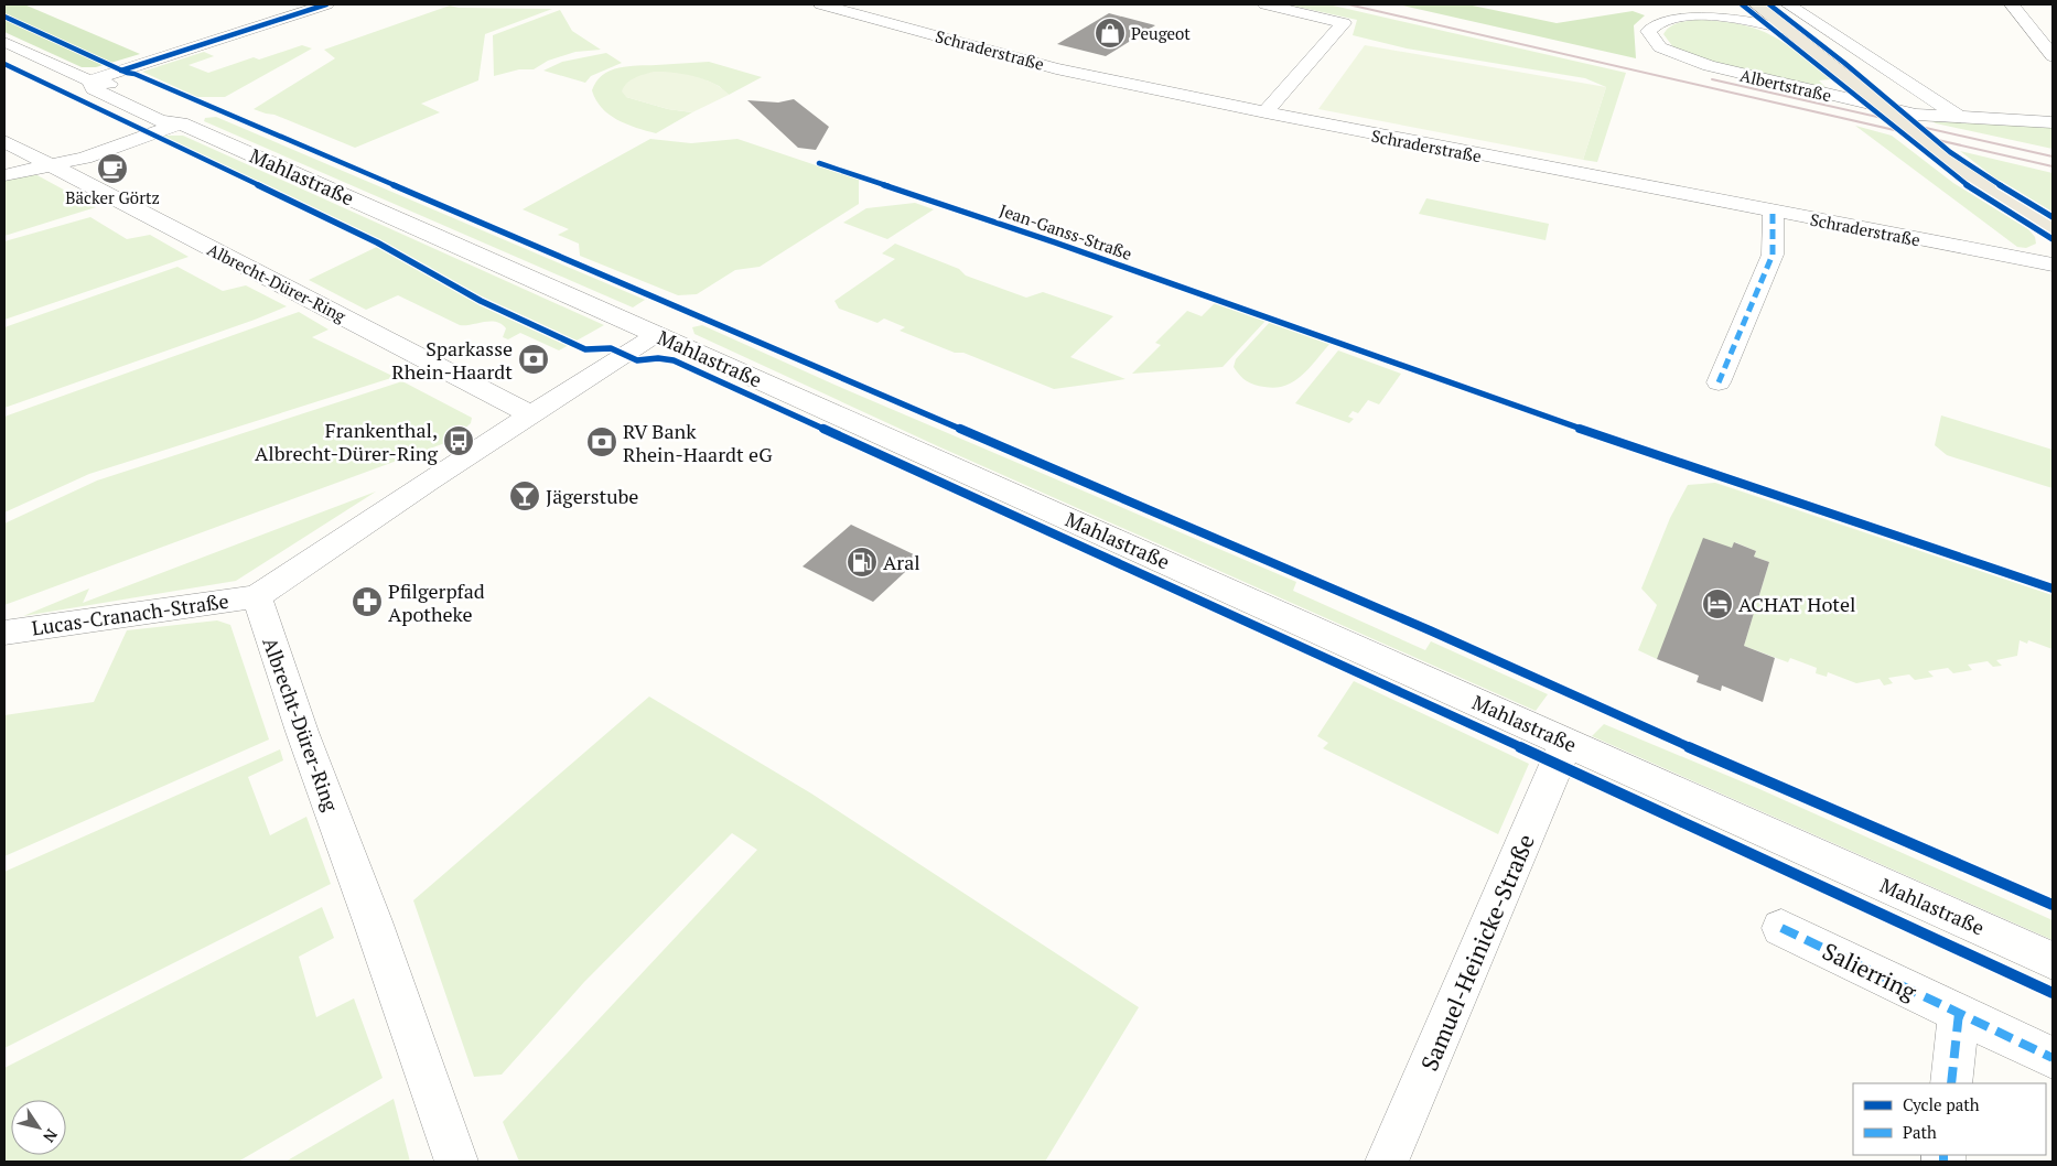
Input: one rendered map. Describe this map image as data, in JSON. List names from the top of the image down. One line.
{"streets":{"street":["Schraderstraße","Albertstraße","Mahlastraße","Albrecht-Dürer-Ring","Lucas-Cranach-Straße","Samuel-Heinicke-Straße","Salierring"],"cycle path":["Jean-Ganss-Straße"]},"crossings":[["Mahlastraße","Samuel-Heinicke-Straße"],["Albrecht-Dürer-Ring","Lucas-Cranach-Straße"]],"places":{"shop":["Peugeot"],"cafe":["Bäcker Görtz"],"bank":["Sparkasse Rhein-Haardt","RV Bank Rhein-Haardt eG"],"bus stop":["Frankenthal, Albrecht-Dürer-Ring"],"bar":["Jägerstube"],"fuel station":["Aral"],"pharmacy":["Pfilgerpfad Apotheke"],"hotel":["ACHAT Hotel"]},"legend":["Cycle path","Path"],"north":"bottom right"}
